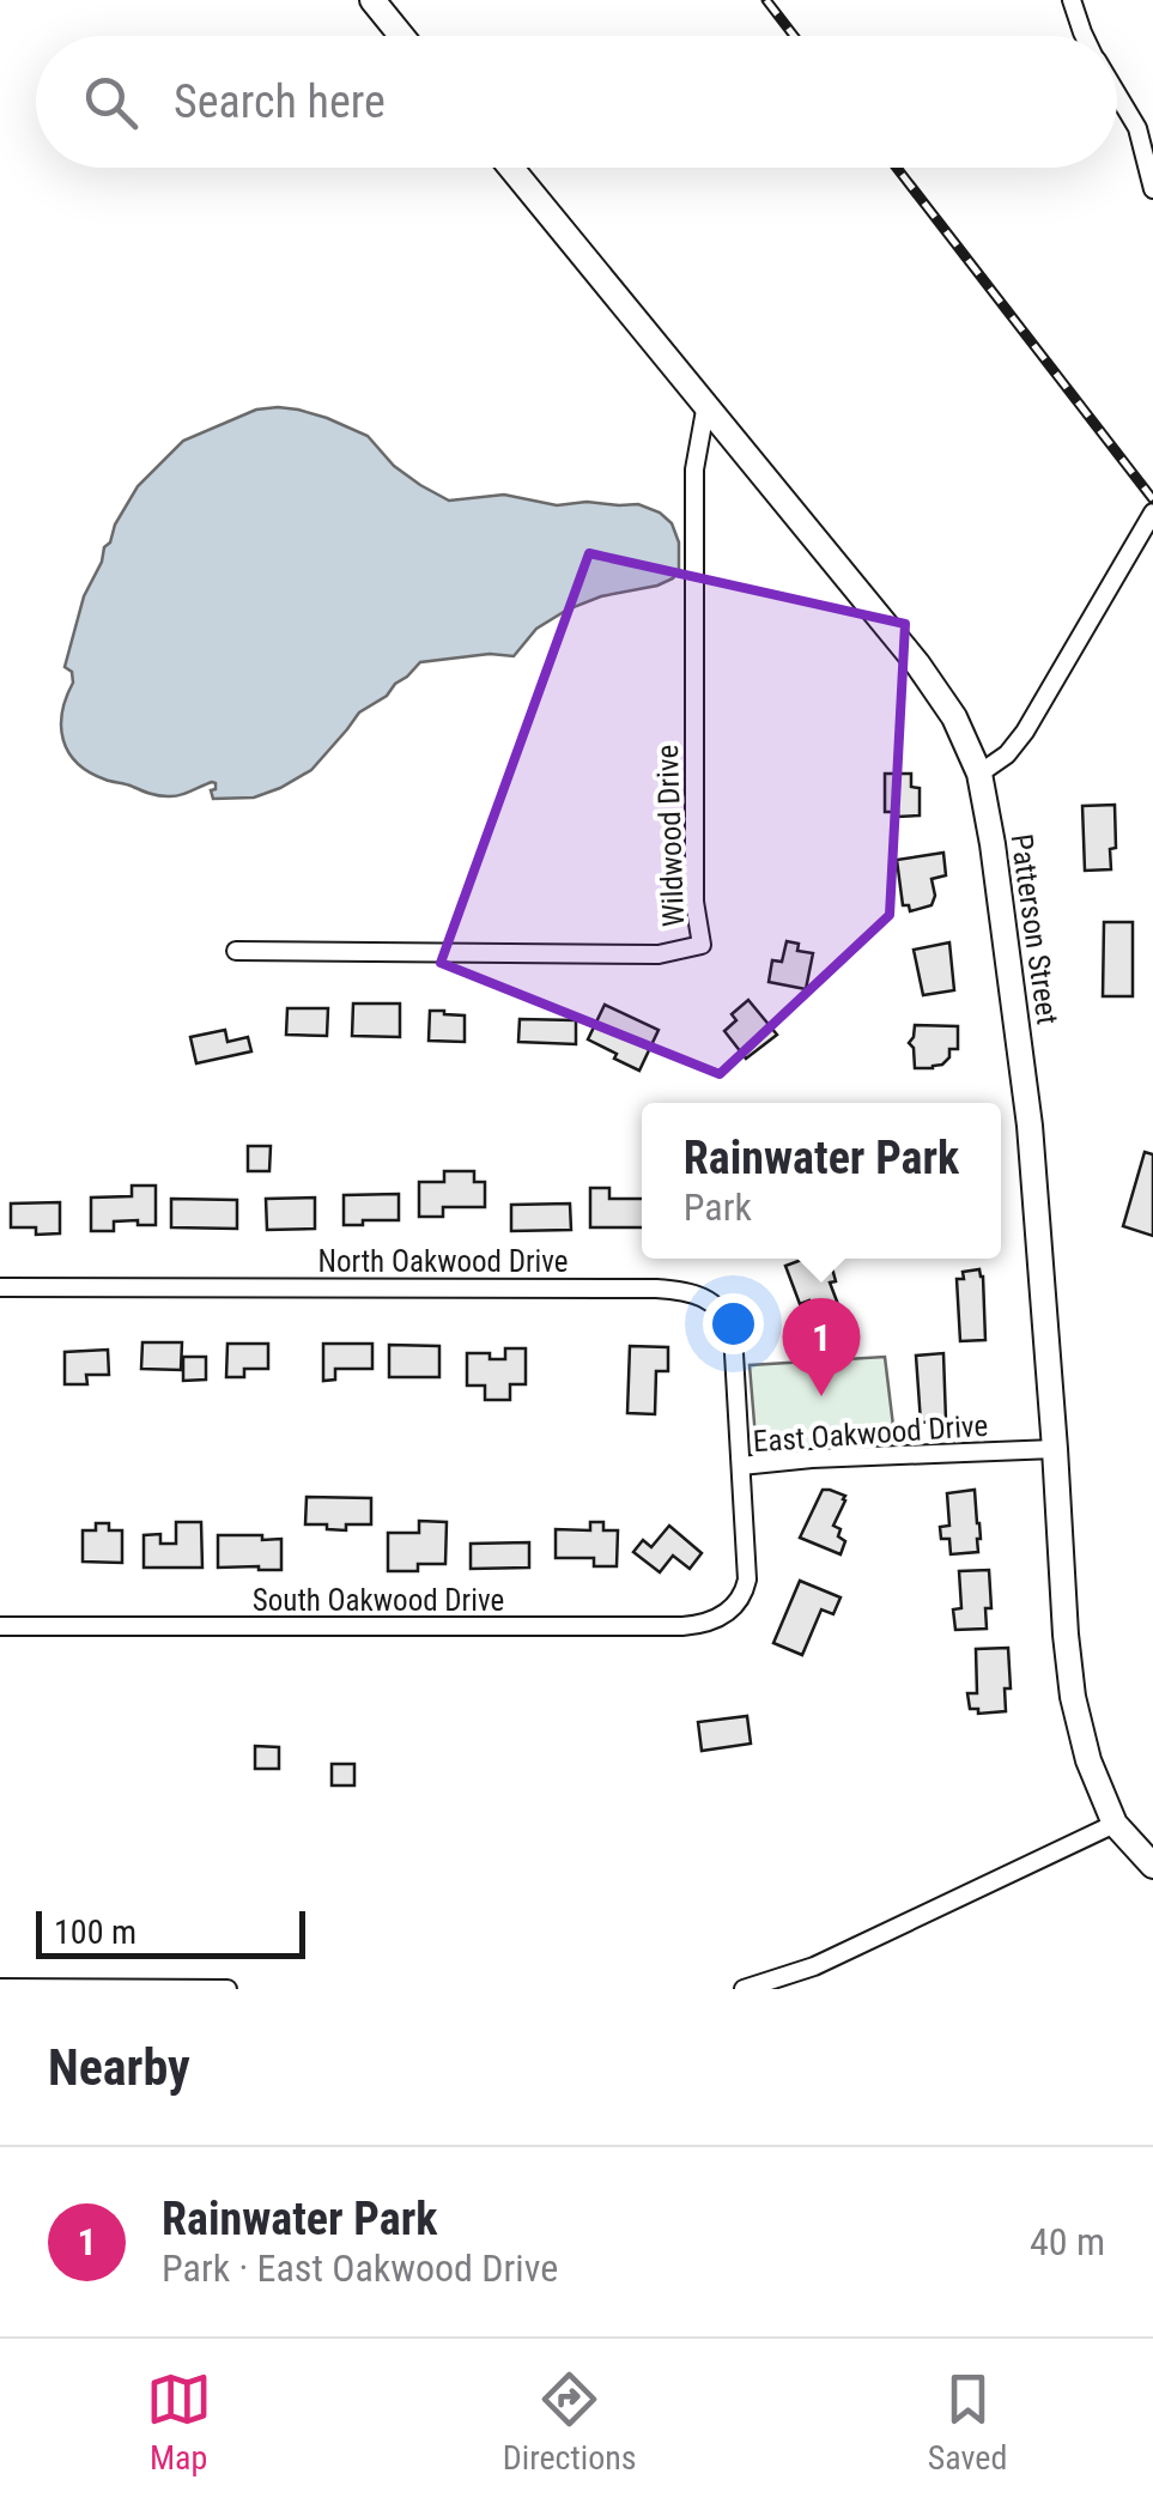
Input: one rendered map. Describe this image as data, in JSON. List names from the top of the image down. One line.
{"streets":{"street":["Wildwood Drive","Patterson Street","North Oakwood Drive","East Oakwood Drive","South Oakwood Drive"]},"crossings":[["Wildwood Drive","Patterson Street"],["Patterson Street","East Oakwood Drive"],["North Oakwood Drive","East Oakwood Drive"],["East Oakwood Drive","South Oakwood Drive"]],"scale_bar":"100 m","page":{"search":"Search here","popup":["Rainwater Park","Park"],"pins":"1","scale":"100 m","heading":"Nearby","list":[{"mark":"1","name":"Rainwater Park","note":"Park · East Oakwood Drive","value":"40 m"}],"nav":["Map","Directions","Saved"]}}
